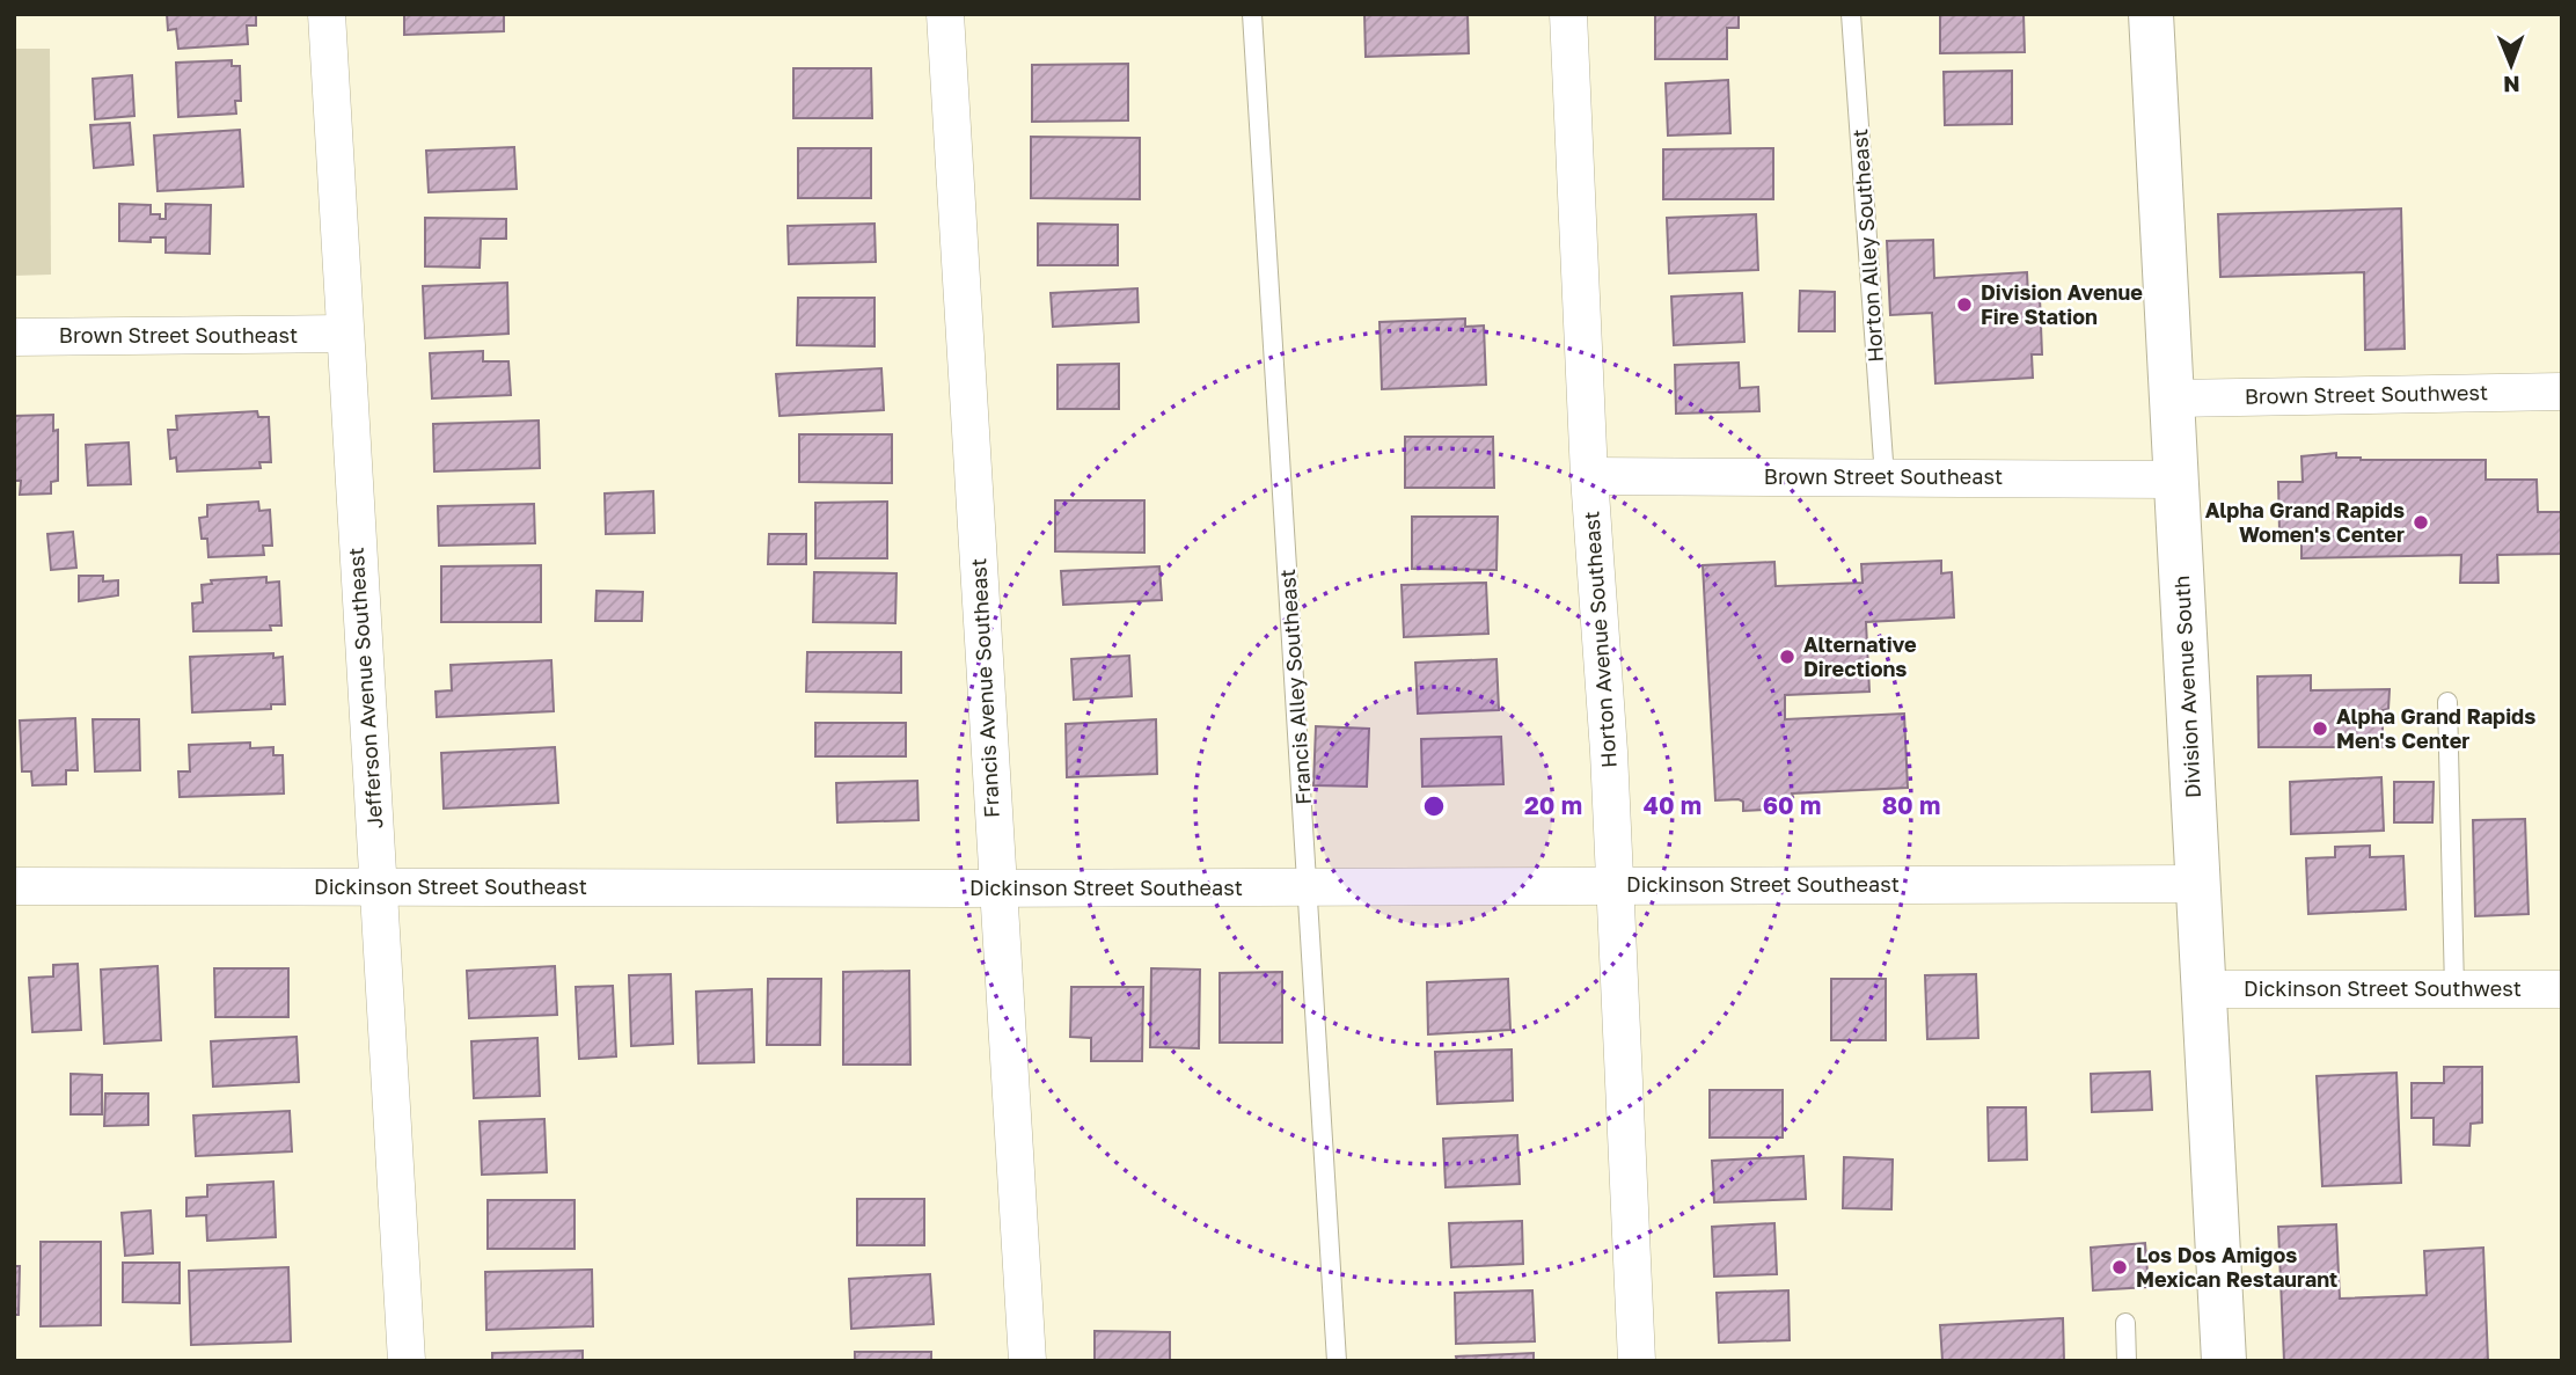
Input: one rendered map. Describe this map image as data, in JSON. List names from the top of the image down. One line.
{"streets":{"main road":["Division Avenue South"],"street":["Brown Street Southeast","Brown Street Southwest","Horton Avenue Southeast","Jefferson Avenue Southeast","Francis Avenue Southeast","Dickinson Street Southeast","Dickinson Street Southwest"],"lane":["Horton Alley Southeast","Francis Alley Southeast"]},"crossings":[["Horton Alley Southeast","Brown Street Southeast"],["Brown Street Southeast","Horton Avenue Southeast"],["Brown Street Southeast","Division Avenue South"],["Brown Street Southeast","Jefferson Avenue Southeast"],["Brown Street Southwest","Division Avenue South"],["Horton Avenue Southeast","Dickinson Street Southeast"],["Francis Alley Southeast","Dickinson Street Southeast"],["Division Avenue South","Dickinson Street Southeast"],["Division Avenue South","Dickinson Street Southwest"],["Jefferson Avenue Southeast","Dickinson Street Southeast"],["Francis Avenue Southeast","Dickinson Street Southeast"]],"places":["Division Avenue Fire Station","Alpha Grand Rapids Women's Center","Alternative Directions","Alpha Grand Rapids Men's Center","Los Dos Amigos Mexican Restaurant"],"north":"bottom","rings":["20 m","40 m","60 m","80 m"]}
